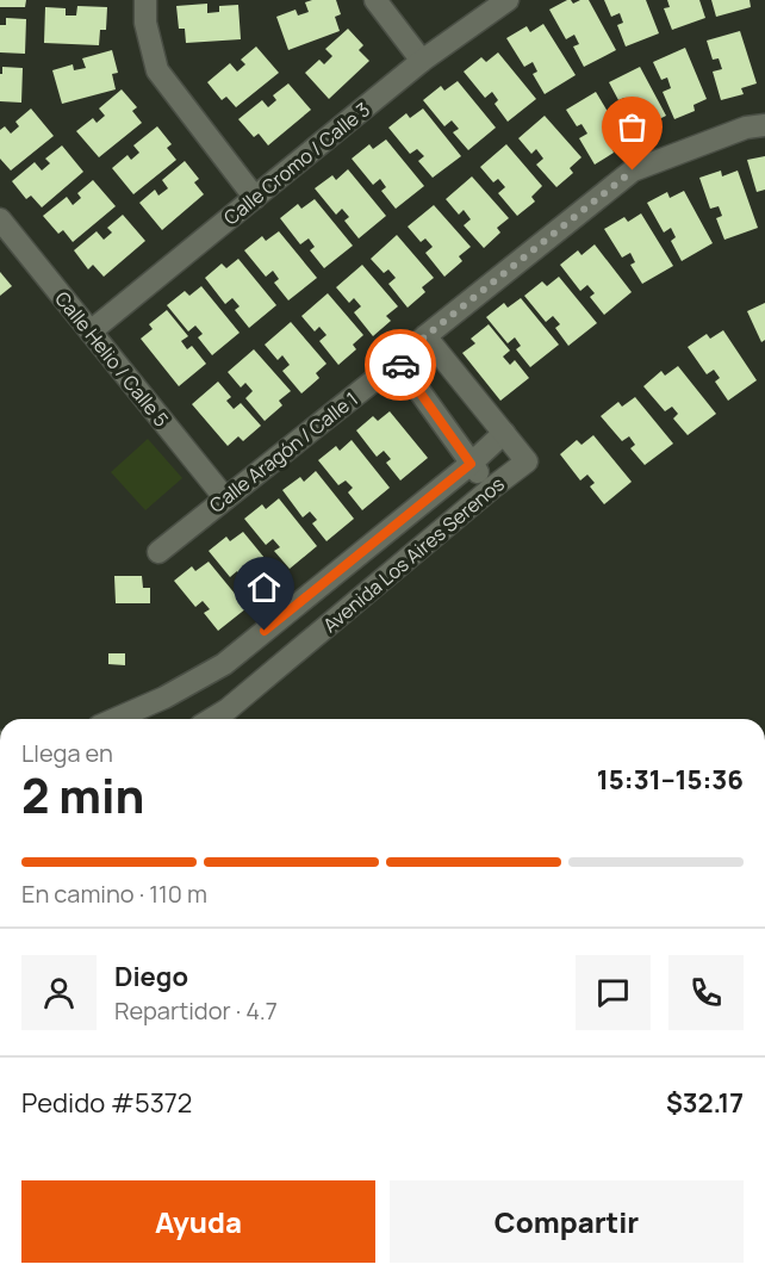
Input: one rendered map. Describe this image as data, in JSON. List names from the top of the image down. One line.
{"streets":{"street":["Calle Cromo / Calle 3","Calle Helio / Calle 5","Calle Aragón / Calle 1","Avenida Los Aires Serenos"]},"crossings":[["Calle Cromo / Calle 3","Calle Helio / Calle 5"],["Calle Helio / Calle 5","Calle Aragón / Calle 1"]],"page":{"heading":["2 min","Llega en","15:31–15:36"],"panel":["Diego","Repartidor · 4.7","Pedido #5372","$32.17"],"bar":"En camino · 110 m","buttons":["Ayuda","Compartir"]}}
